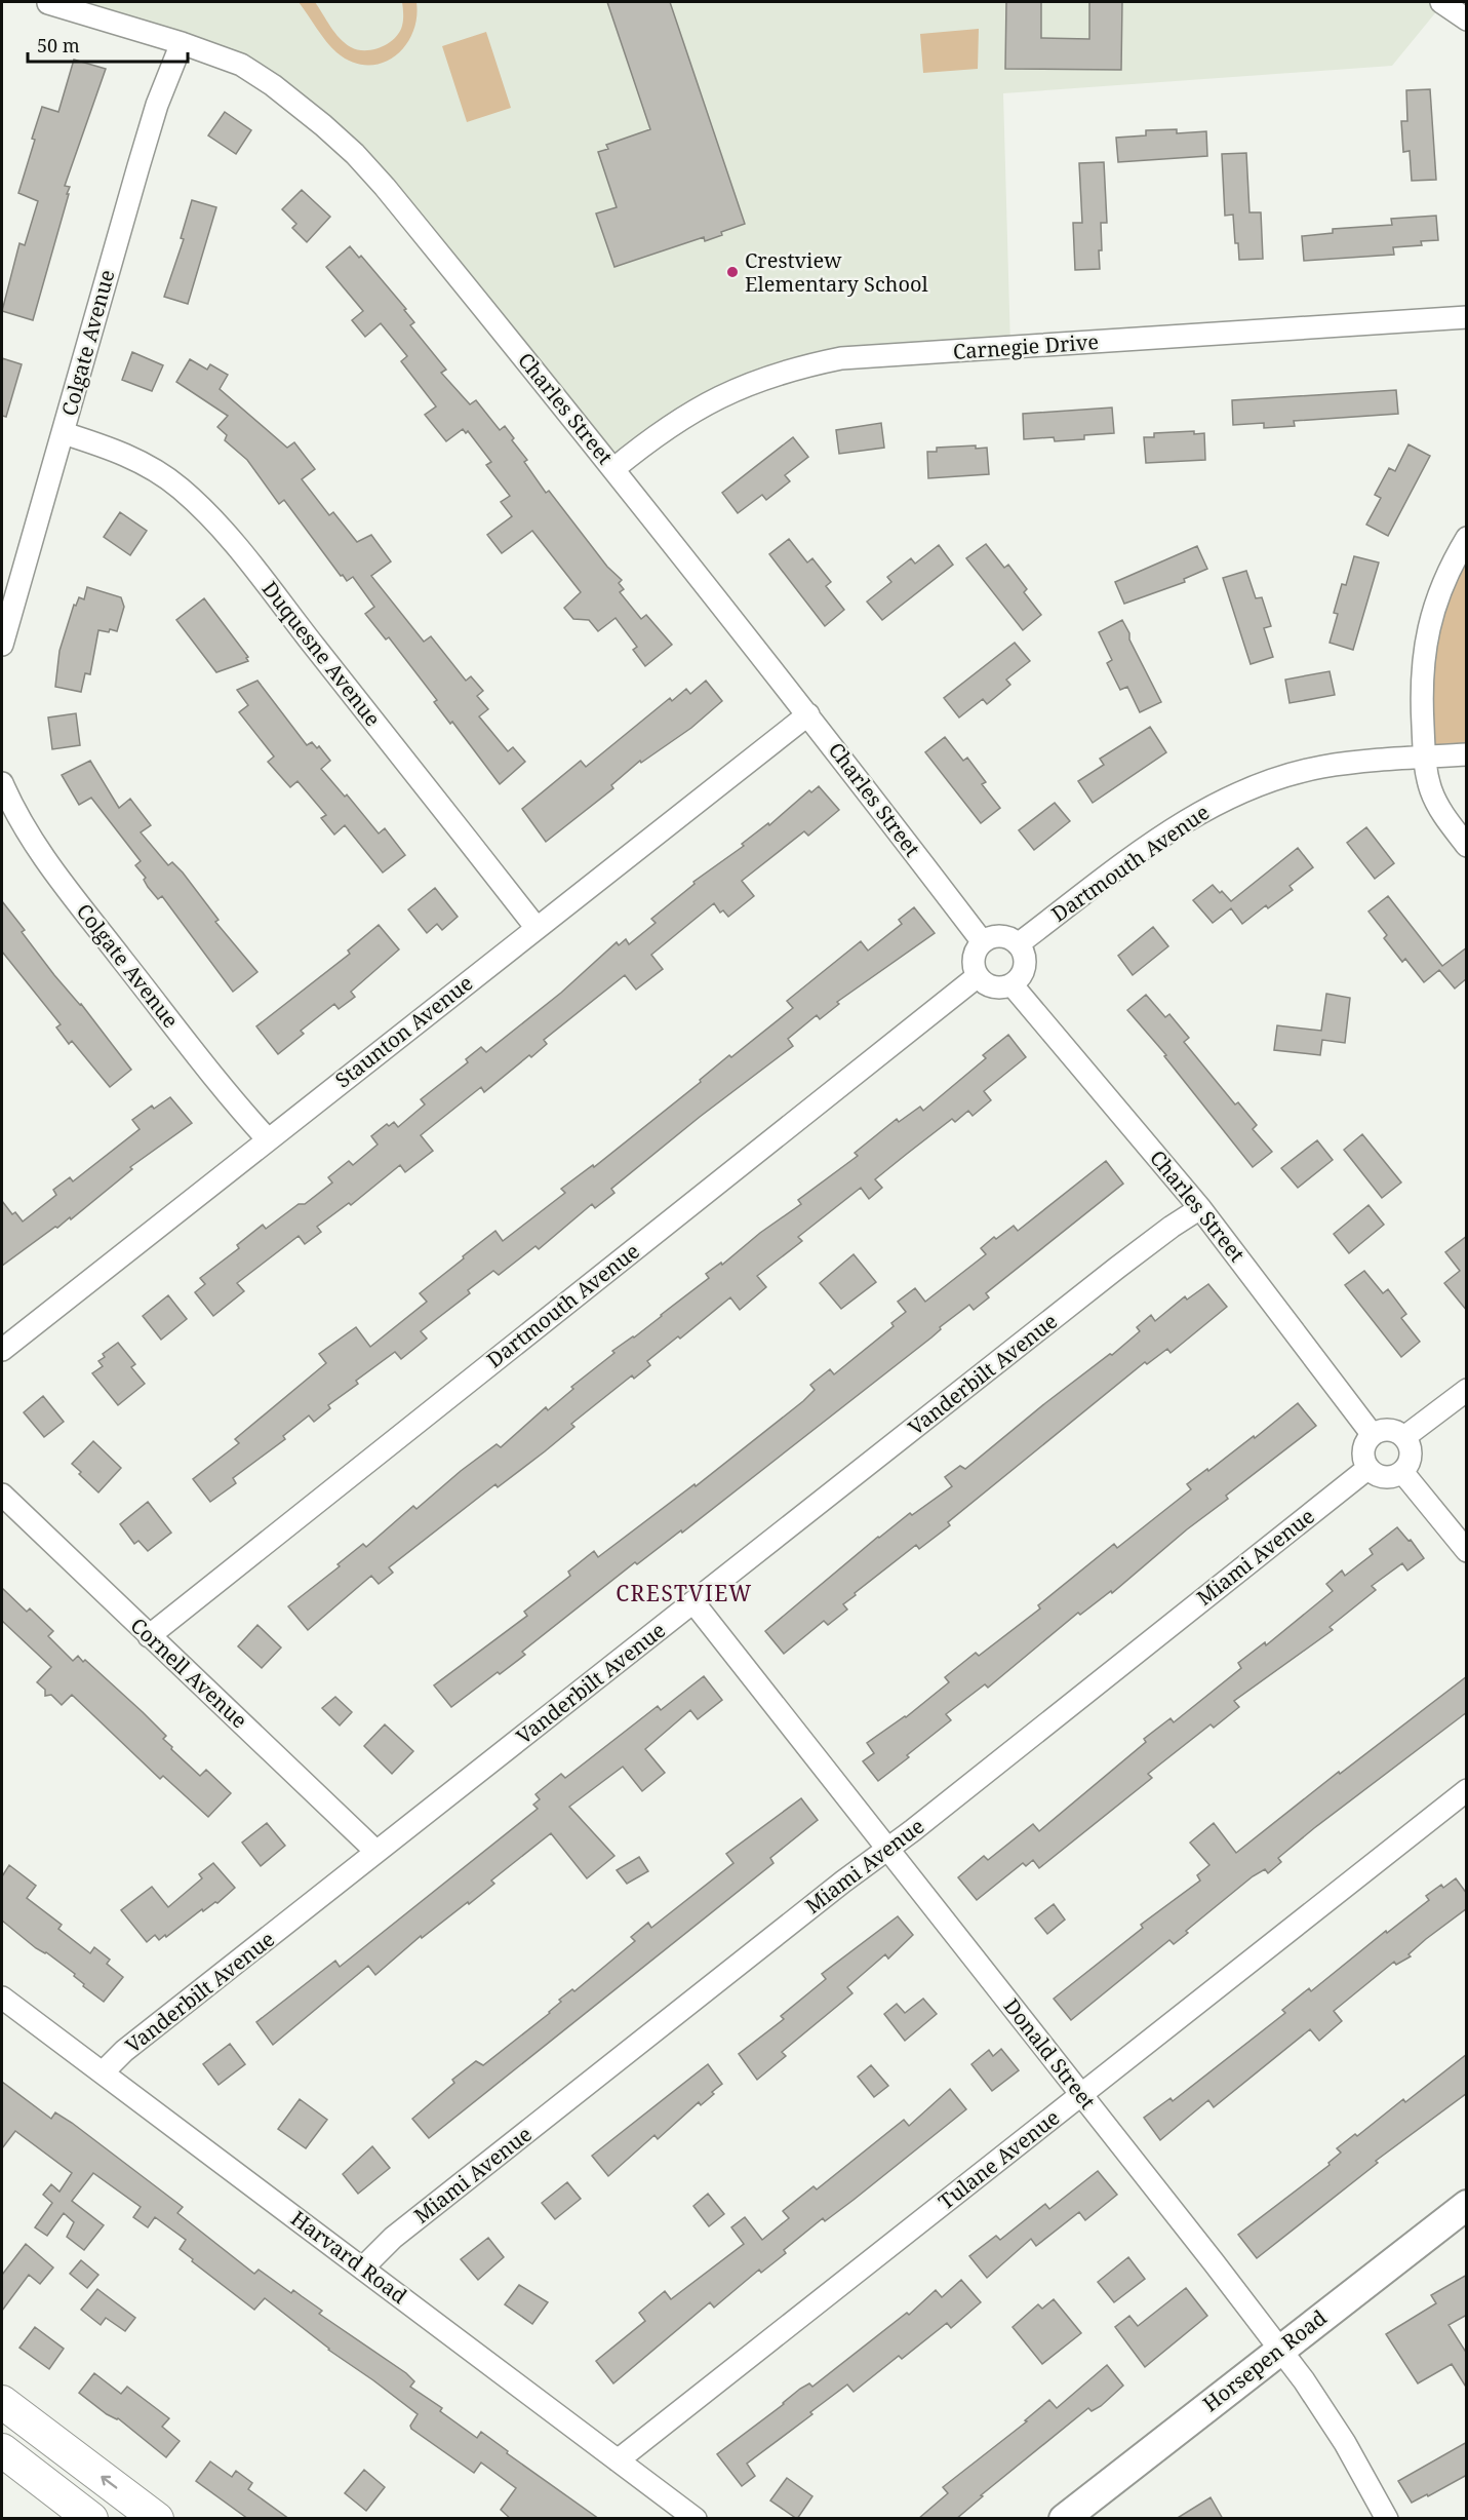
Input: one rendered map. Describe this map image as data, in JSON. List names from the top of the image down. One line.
{"streets":{"street":["Colgate Avenue","Carnegie Drive","Charles Street","Duquesne Avenue","Dartmouth Avenue","Staunton Avenue","Vanderbilt Avenue","Miami Avenue","Cornell Avenue","Donald Street","Tulane Avenue","Harvard Road","Horsepen Road"]},"crossings":[["Colgate Avenue","Charles Street"],["Colgate Avenue","Duquesne Avenue"],["Colgate Avenue","Staunton Avenue"],["Carnegie Drive","Charles Street"],["Charles Street","Dartmouth Avenue"],["Charles Street","Staunton Avenue"],["Charles Street","Vanderbilt Avenue"],["Charles Street","Miami Avenue"],["Duquesne Avenue","Staunton Avenue"],["Dartmouth Avenue","Cornell Avenue"],["Vanderbilt Avenue","Cornell Avenue"],["Vanderbilt Avenue","Donald Street"],["Vanderbilt Avenue","Harvard Road"],["Miami Avenue","Donald Street"],["Miami Avenue","Harvard Road"],["Donald Street","Tulane Avenue"],["Donald Street","Horsepen Road"],["Tulane Avenue","Harvard Road"]],"districts":["CRESTVIEW"],"places":["Crestview Elementary School"],"scale_bar":"50 m"}
